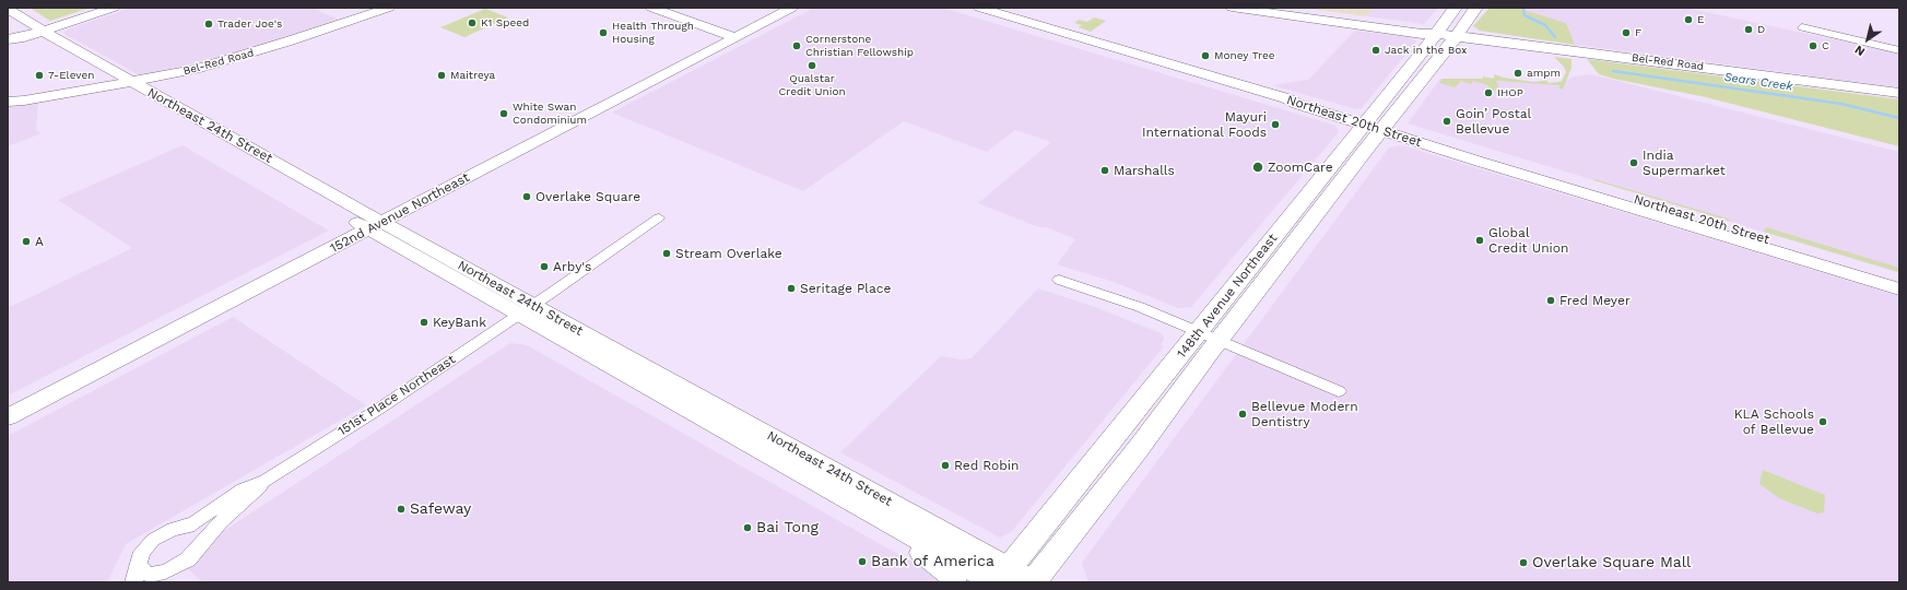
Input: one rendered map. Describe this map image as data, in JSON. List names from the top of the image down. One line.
{"streets":{"main road":["Bel-Red Road","Northeast 20th Street","Northeast 24th Street","152nd Avenue Northeast","148th Avenue Northeast"],"street":["151st Place Northeast"]},"crossings":[["Bel-Red Road","Northeast 24th Street"],["Bel-Red Road","148th Avenue Northeast"],["Northeast 20th Street","148th Avenue Northeast"],["Northeast 24th Street","152nd Avenue Northeast"],["Northeast 24th Street","148th Avenue Northeast"],["Northeast 24th Street","151st Place Northeast"]],"water":["Sears Creek"],"places":["E","K1 Speed","Trader Joe's","D","Health Through Housing","F","Cornerstone Christian Fellowship","C","Jack in the Box","Money Tree","Qualstar Credit Union","ampm","7-Eleven","Maitreya","IHOP","White Swan Condominium","Goin’ Postal Bellevue","Mayuri International Foods","India Supermarket","ZoomCare","Marshalls","Overlake Square","Global Credit Union","A","Stream Overlake","Arby's","Seritage Place","Fred Meyer","KeyBank","Bellevue Modern Dentistry","KLA Schools of Bellevue","Red Robin","Safeway","Bai Tong","Bank of America","Overlake Square Mall"],"north":"bottom left"}
